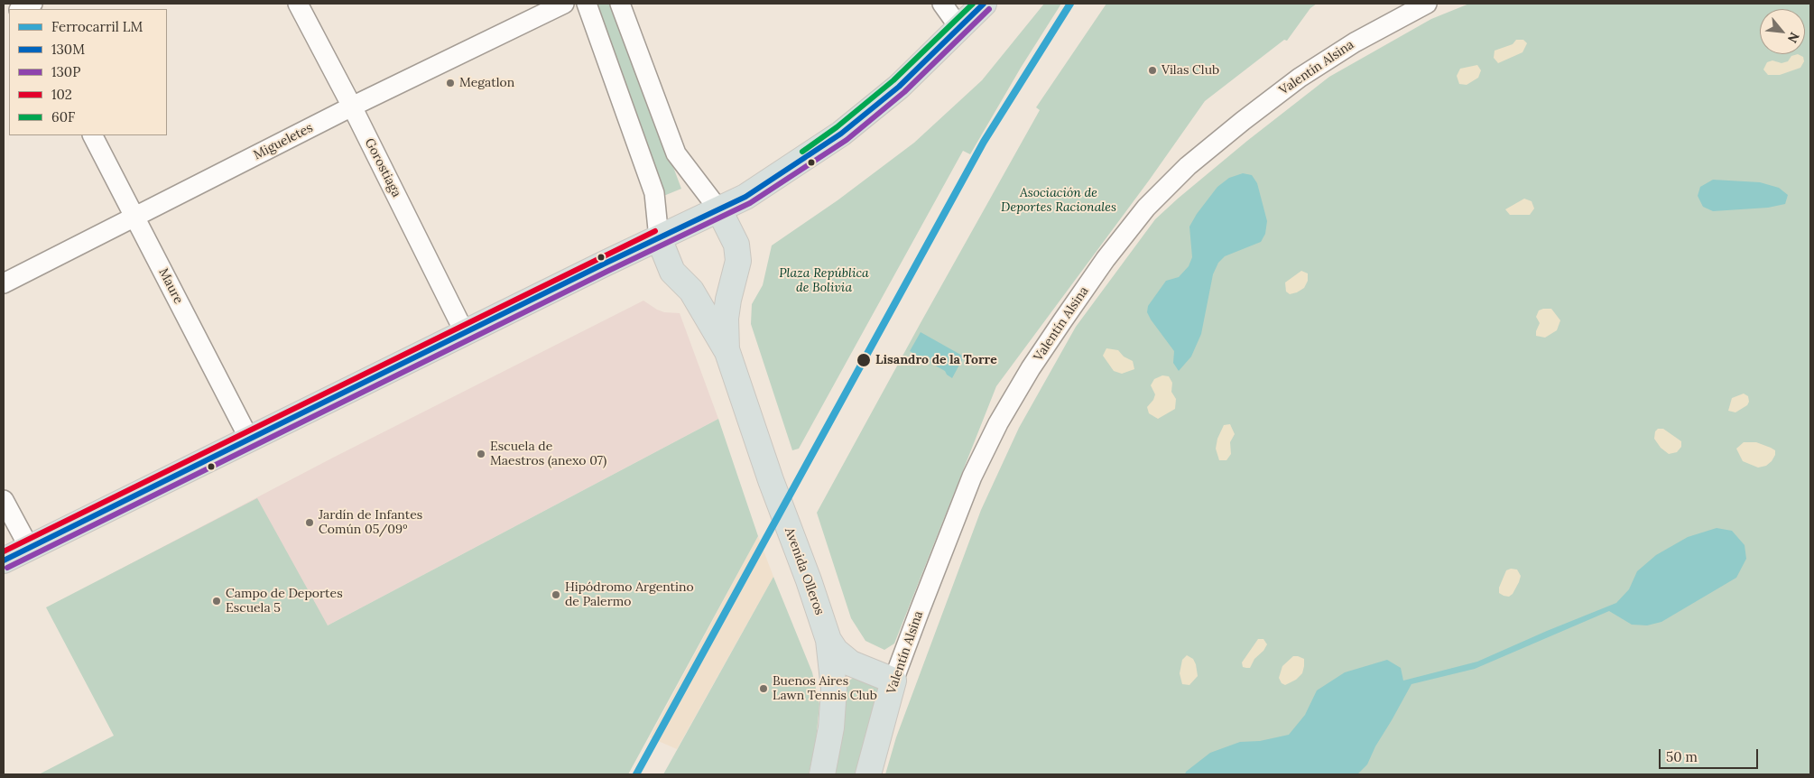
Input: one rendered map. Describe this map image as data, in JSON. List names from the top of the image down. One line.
{"streets":{"main road":["Valentín Alsina","Avenida Olleros"],"street":["Migueletes","Gorostiaga","Maure"]},"crossings":[["Valentín Alsina","Avenida Olleros"],["Migueletes","Gorostiaga"],["Migueletes","Maure"]],"parks":["Asociación de Deportes Racionales","Plaza República de Bolivia"],"places":["Vilas Club","Megatlon","Lisandro de la Torre","Escuela de Maestros (anexo 07)","Jardín de Infantes Común 05/09°","Hipódromo Argentino de Palermo","Campo de Deportes Escuela 5","Buenos Aires Lawn Tennis Club"],"lines":["rail line LM","transit line 130M","transit line 60F","transit line 130P","transit line 102"],"legend":["Ferrocarril LM","130M","130P","102","60F"],"scale_bar":"50 m","north":"bottom right"}
